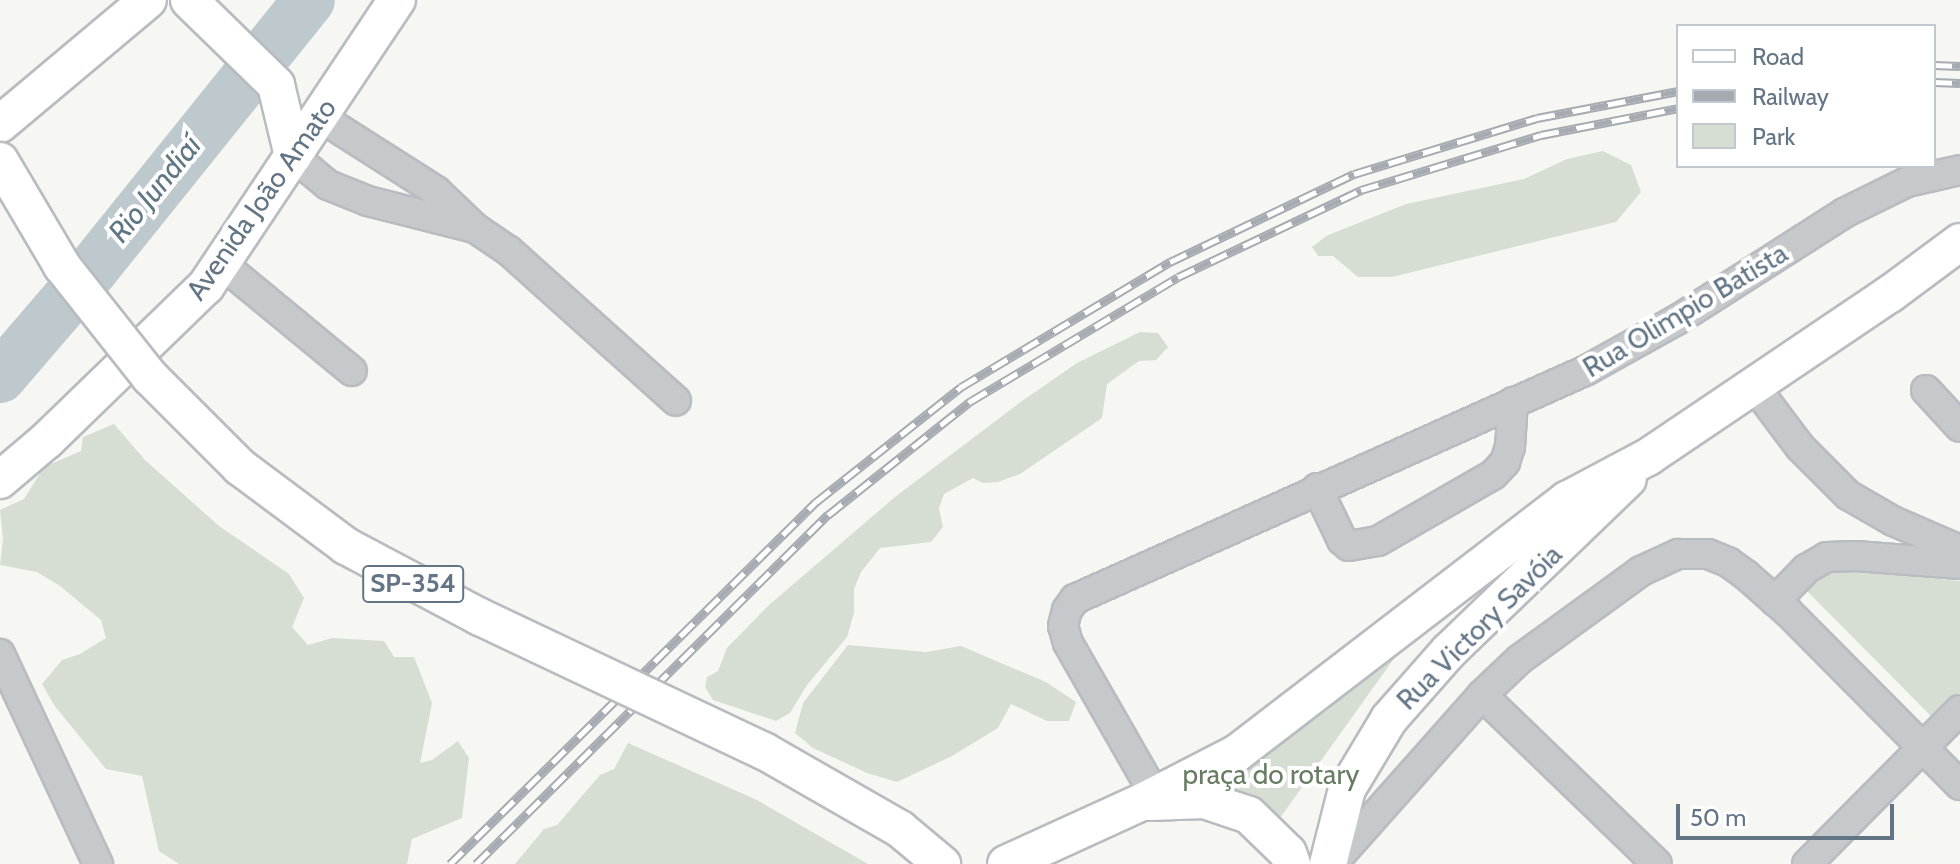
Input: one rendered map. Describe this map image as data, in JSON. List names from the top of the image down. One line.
{"streets":{"main road":["Avenida João Amato","SP-354","Rua Victory Savóia"],"street":["Rua Olimpio Batista"]},"water":["Rio Jundiaí"],"parks":["praça do rotary"],"legend":["Road","Railway","Park"],"scale_bar":"50 m"}
